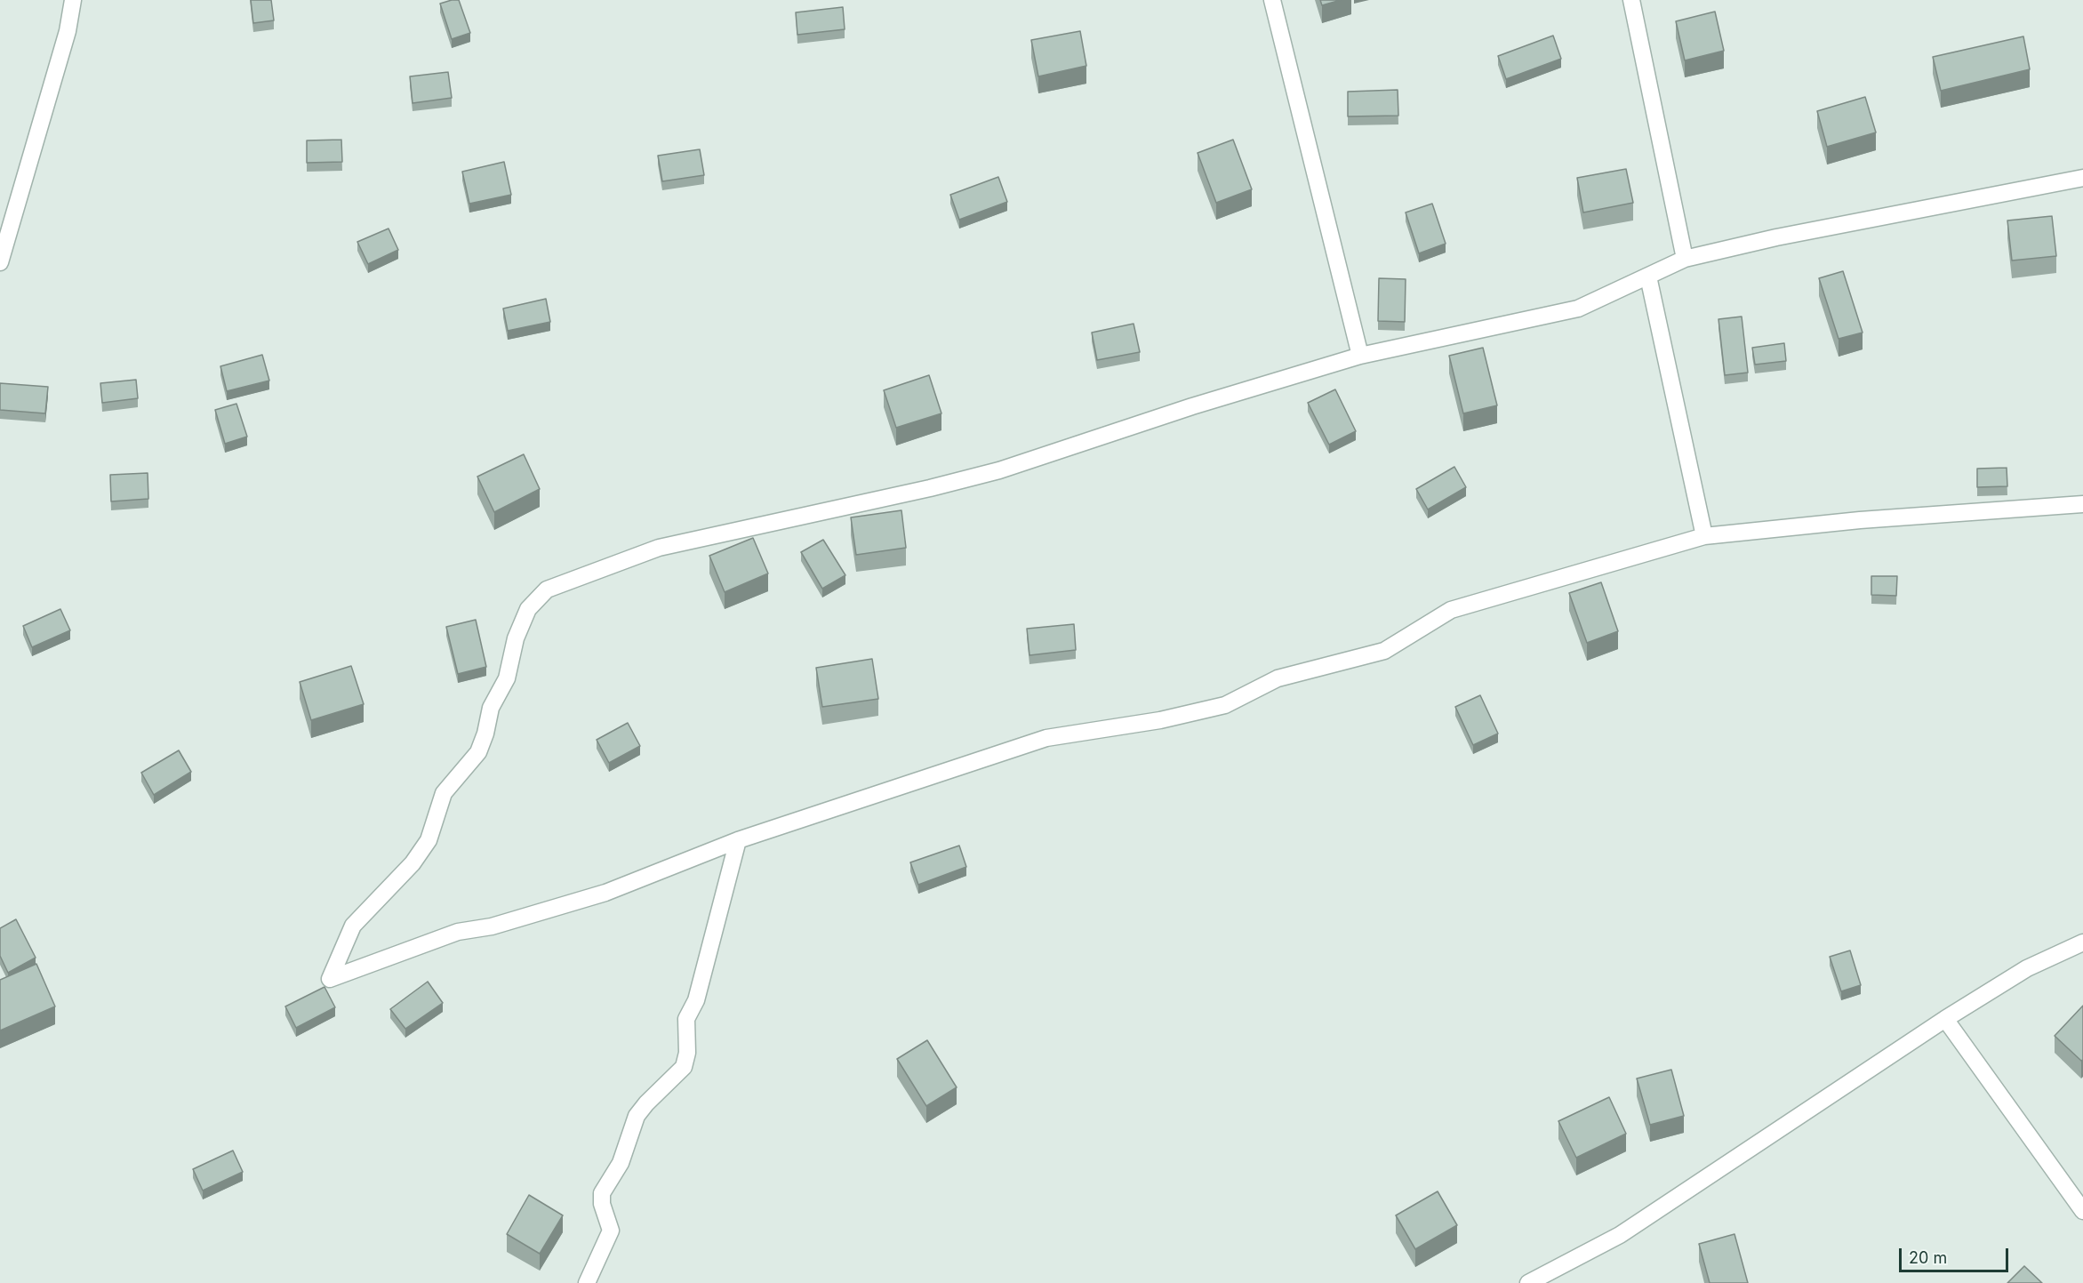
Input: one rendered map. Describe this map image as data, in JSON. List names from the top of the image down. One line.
{"scale_bar":"20 m"}
